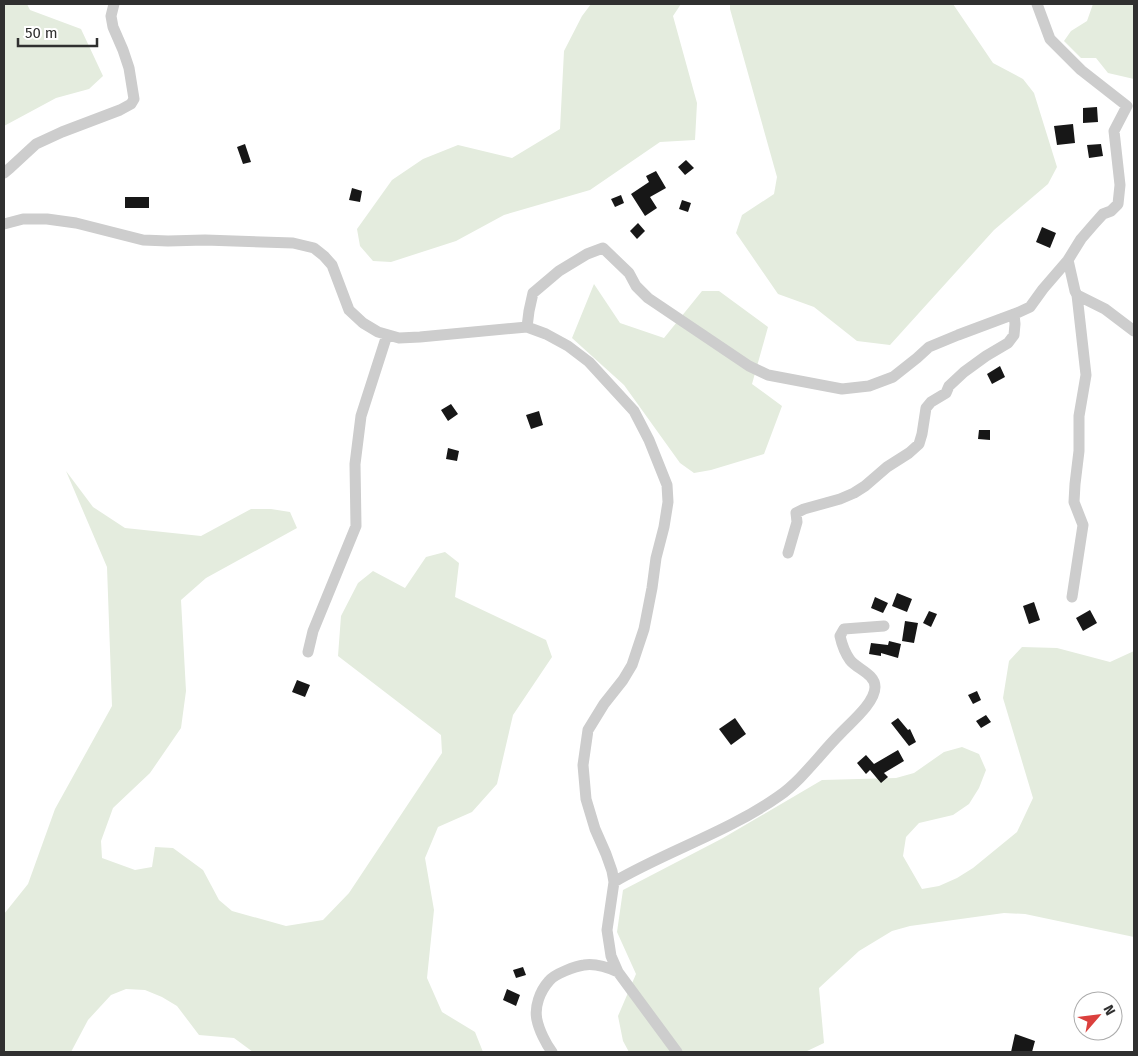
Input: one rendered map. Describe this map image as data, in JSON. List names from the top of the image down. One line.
{"scale_bar":"50 m","north":"top right"}
